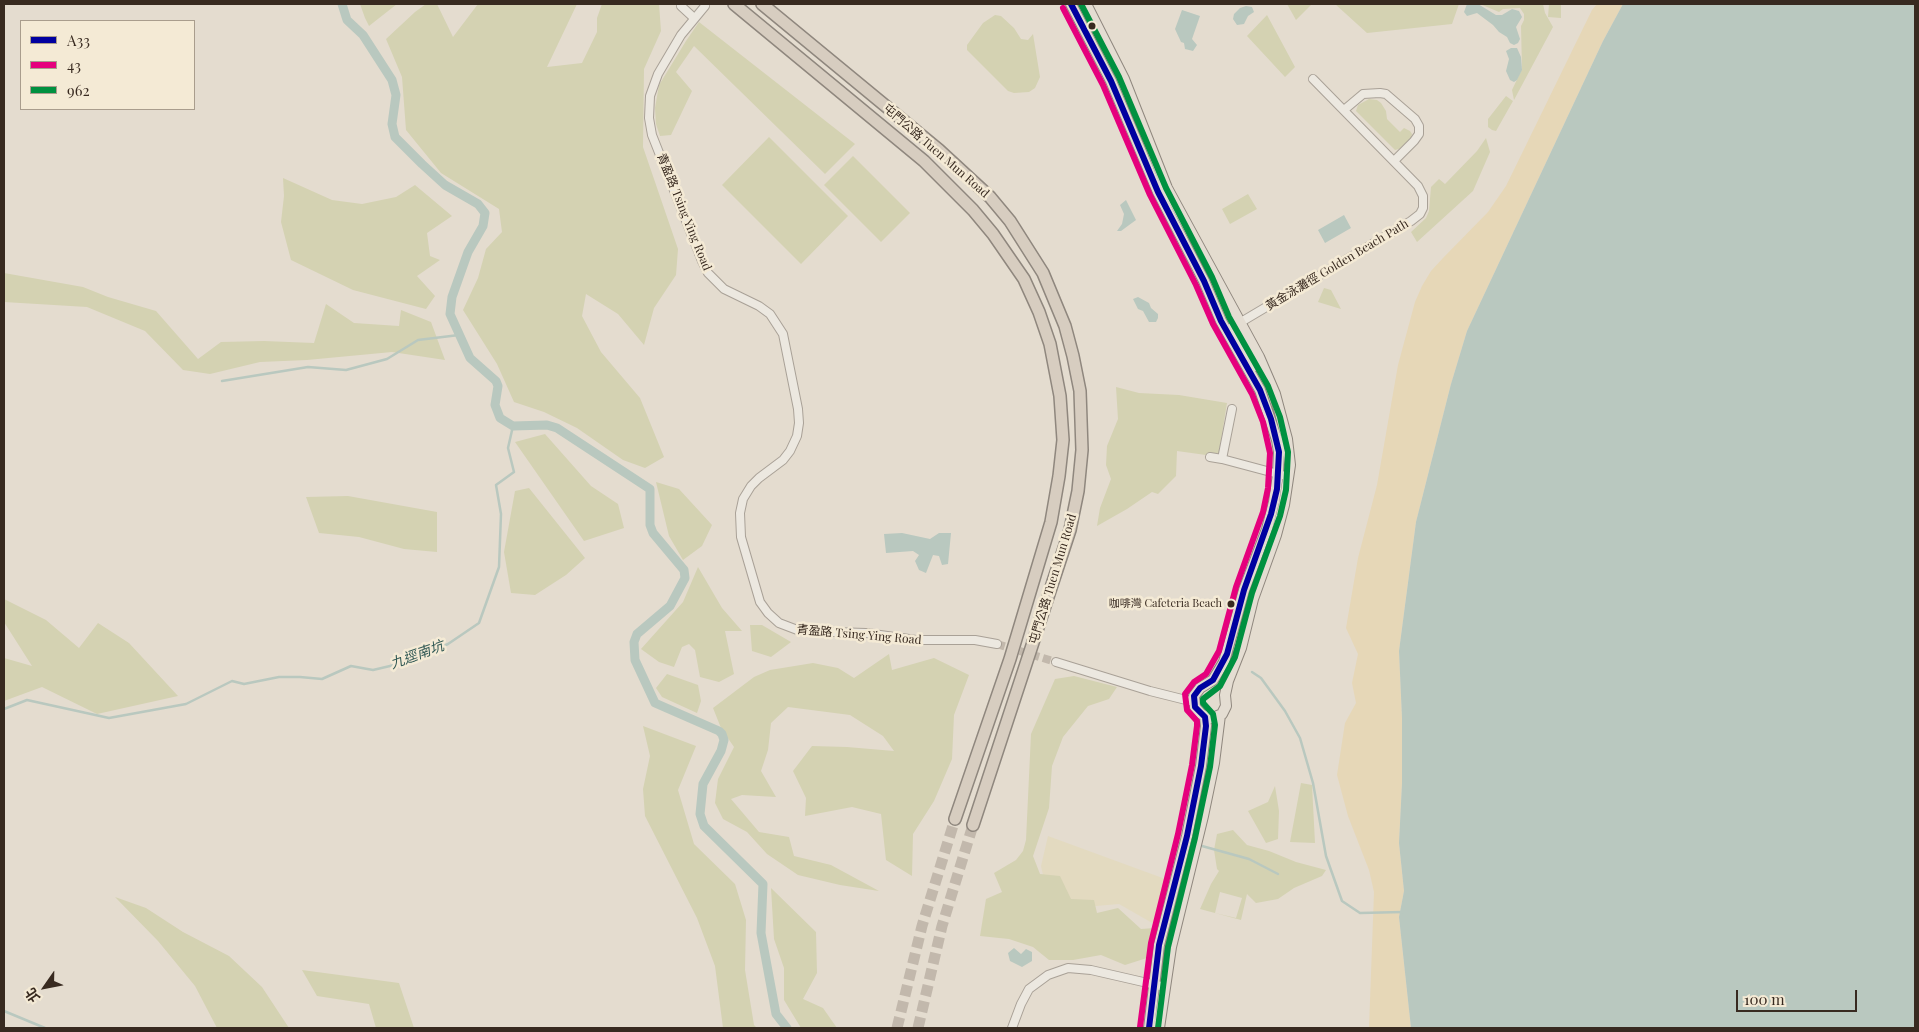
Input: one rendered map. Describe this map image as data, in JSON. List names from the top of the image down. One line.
{"streets":{"highway":["屯門公路 Tuen Mun Road"],"street":["青盈路 Tsing Ying Road","黃金泳灘徑 Golden Beach Path"]},"water":["九逕南坑"],"places":["咖啡灣 Cafeteria Beach"],"lines":["transit line A33","transit line 962","transit line 43"],"legend":["A33","43","962"],"scale_bar":"100 m","north":"bottom left"}
